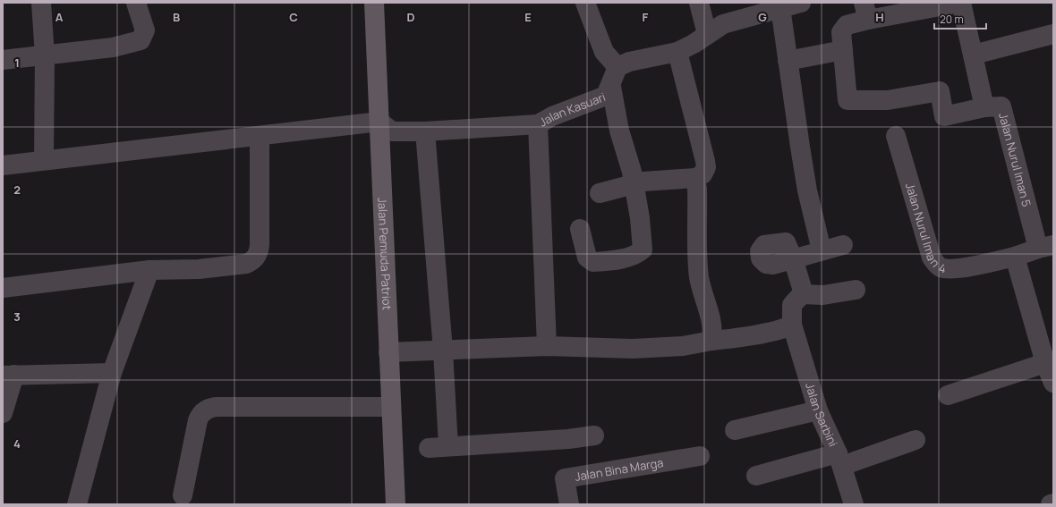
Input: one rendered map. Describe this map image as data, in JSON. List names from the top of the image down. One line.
{"streets":{"main road":["Jalan Pemuda Patriot"],"street":["Jalan Kasuari","Jalan Nurul Iman 5","Jalan Nurul Iman 4","Jalan Sarbini","Jalan Bina Marga"]},"crossings":[["Jalan Kasuari","Jalan Pemuda Patriot"],["Jalan Nurul Iman 5","Jalan Nurul Iman 4"]],"scale_bar":"20 m","grid":{"columns":["A","B","C","D","E","F","G","H"],"rows":["1","2","3","4"]}}
